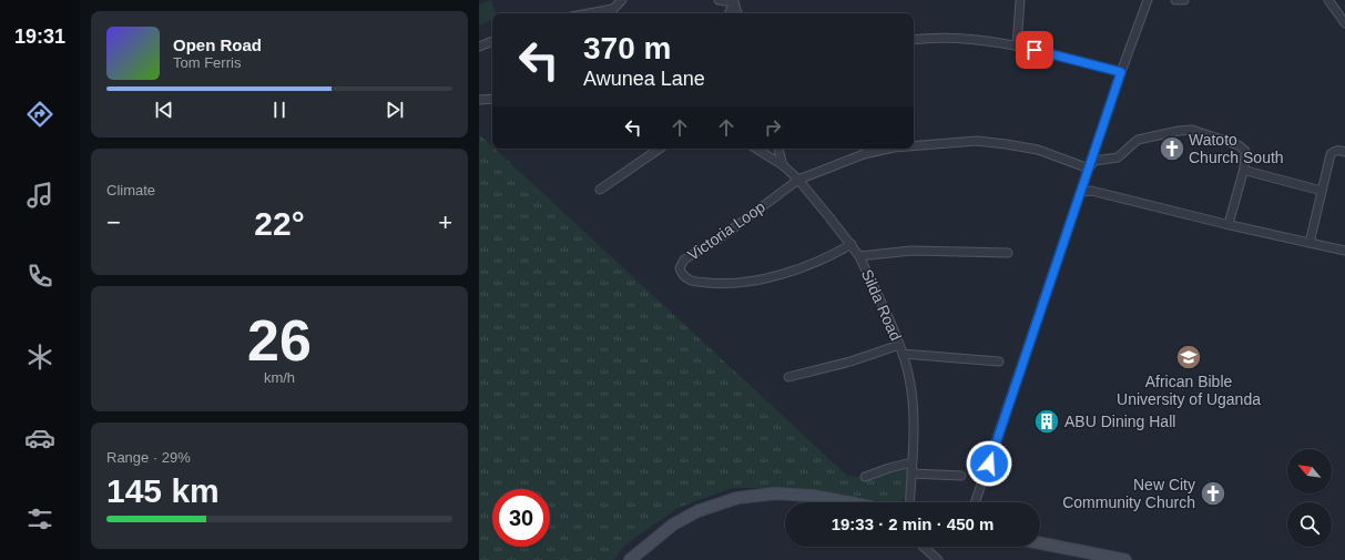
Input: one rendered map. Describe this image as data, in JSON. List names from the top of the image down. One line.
{"streets":{"street":["Victoria Loop","Silda Road"]},"crossings":[["Victoria Loop","Silda Road"]],"places":{"church":["Watoto Church South","New City Community Church"],"school or university":["African Bible University of Uganda"],"building":["ABU Dining Hall"]},"north":"top left","page":{"tabs":"19:31","turn":["370 m","Awunea Lane"],"song":["Open Road","Tom Ferris"],"tile":["Climate",["26","km/h"],["Range · 29%","145 km"]],"heat":["−","22°","+"],"limit":"30","trip":"19:33 · 2 min · 450 m"}}
